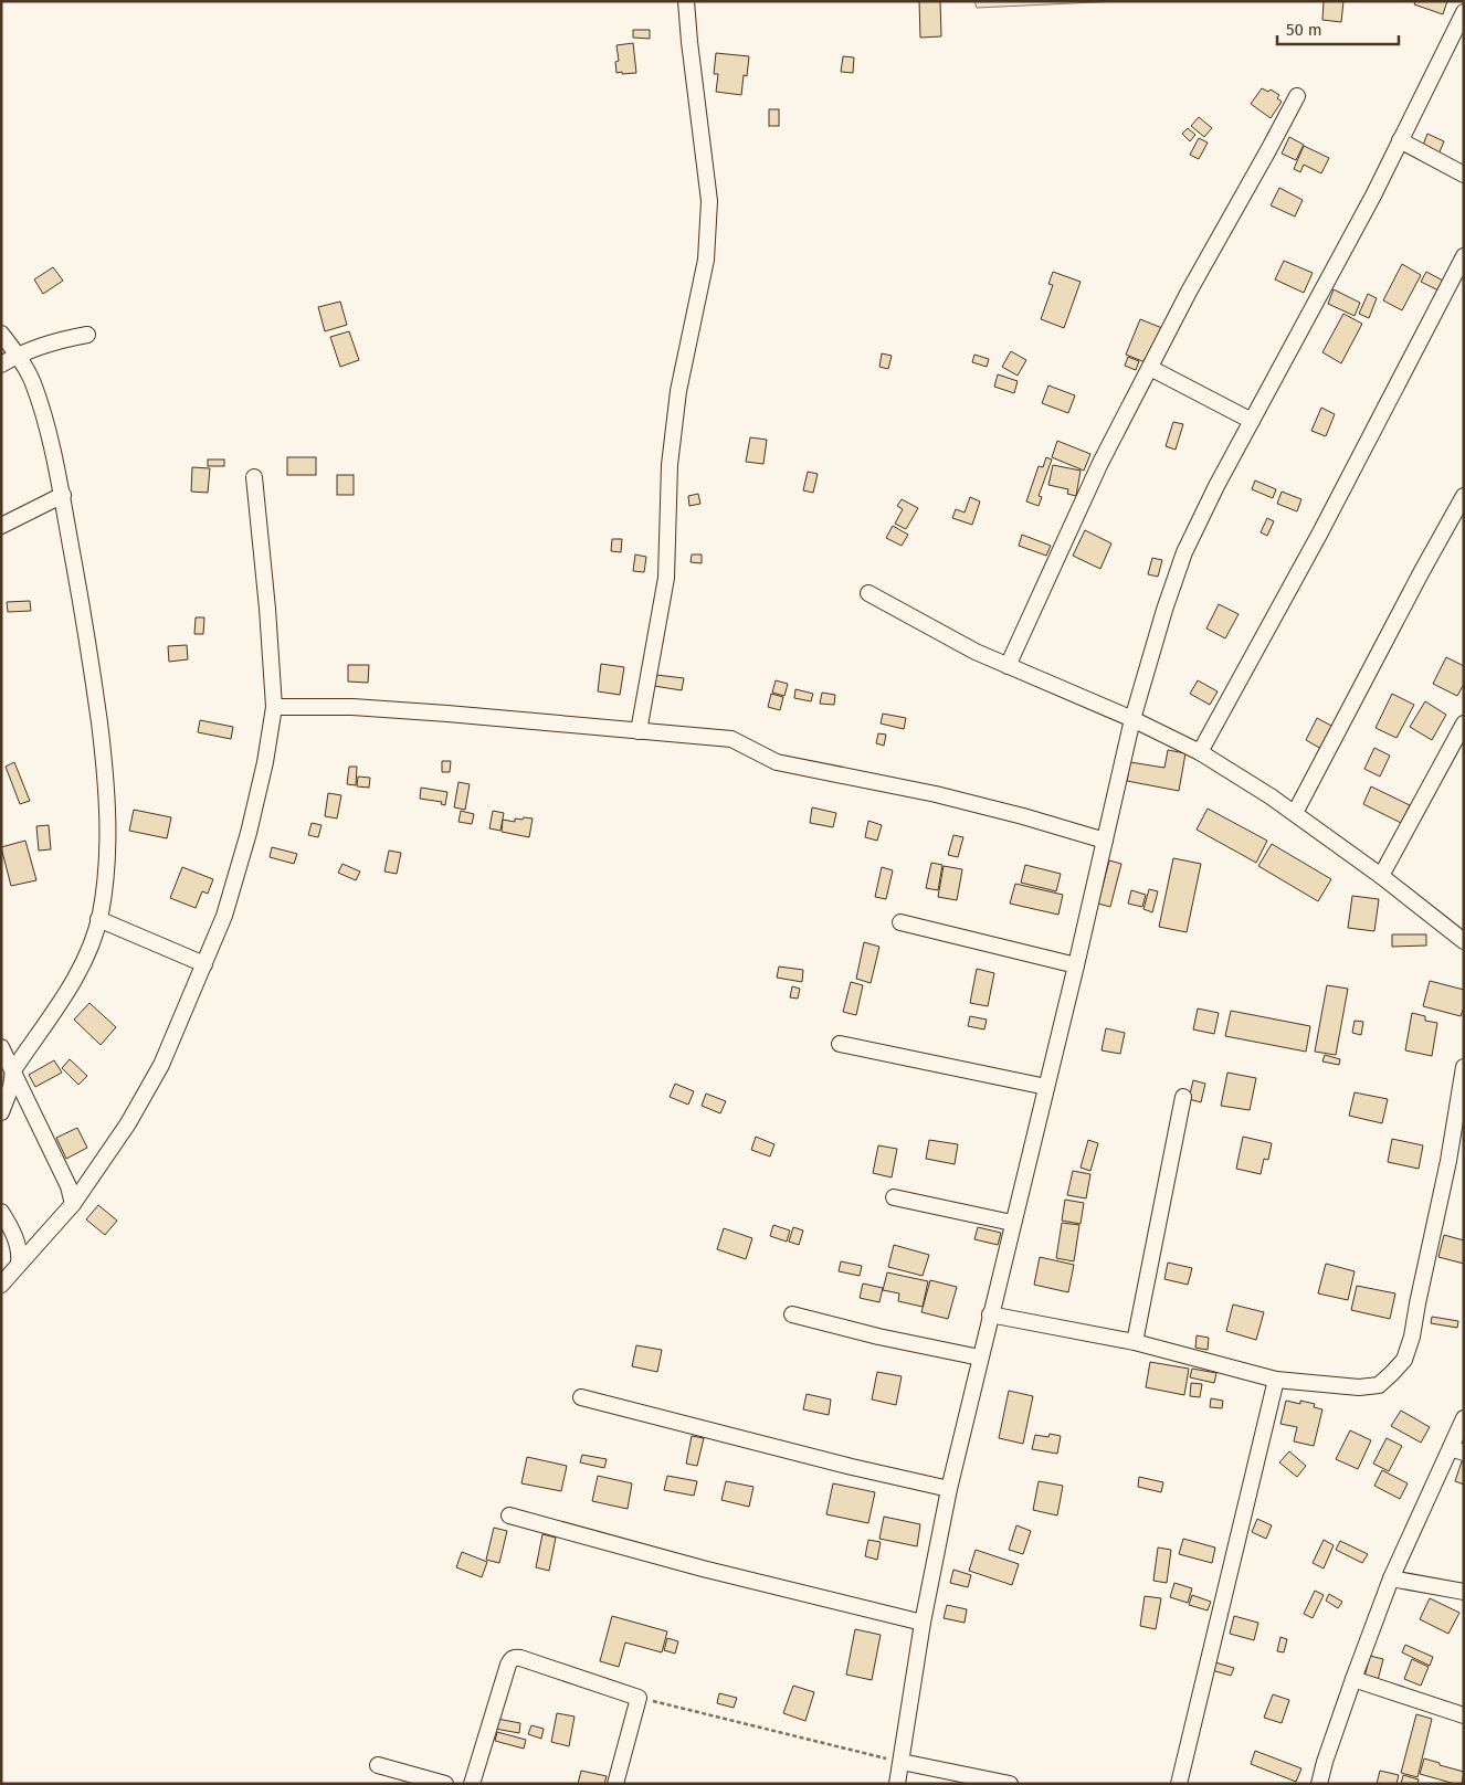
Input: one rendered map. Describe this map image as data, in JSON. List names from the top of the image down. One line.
{"scale_bar":"50 m"}
